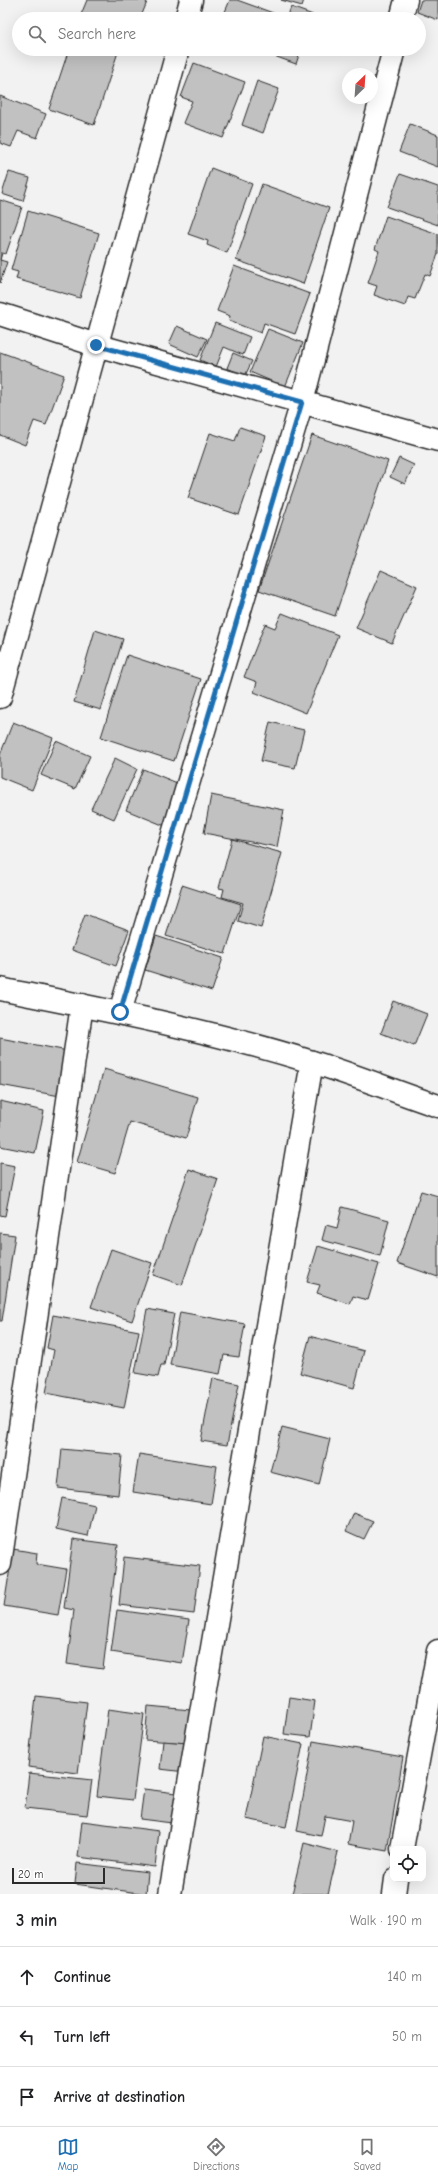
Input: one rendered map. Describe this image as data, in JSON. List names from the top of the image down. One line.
{"scale_bar":"20 m","north":"top right","page":{"search":"Search here","scale":"20 m","heading":["3 min","Walk · 190 m"],"list":[["Continue","140 m"],["Turn left","50 m"],"Arrive at destination"],"nav":["Map","Directions","Saved"]}}
